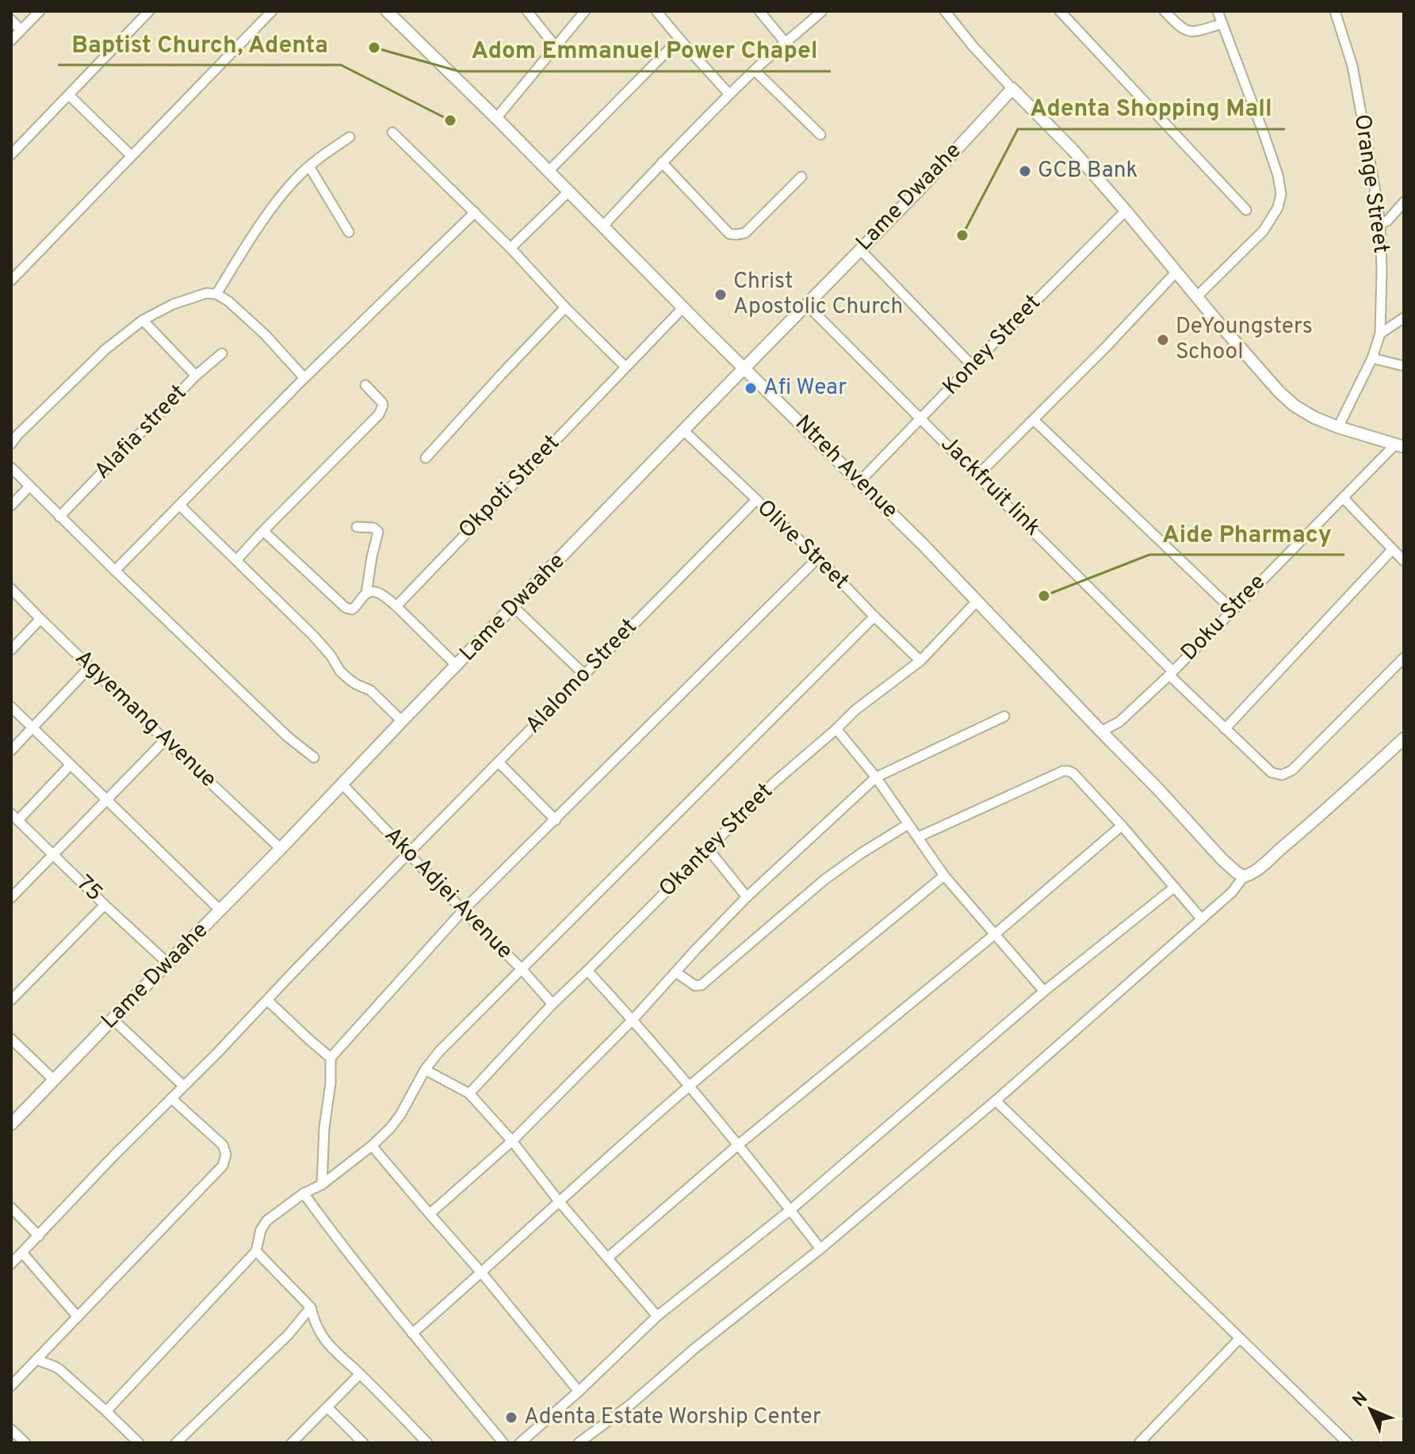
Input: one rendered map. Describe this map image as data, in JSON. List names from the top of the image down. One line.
{"streets":{"street":["Orange Street","Lame Dwaahe","Koney Street","Alafia street","Ntreh Avenue","Jackfruit link","Okpoti Street","Olive Street","Doku Stree","Alalomo Street","Agyemang Avenue","Okantey Street","75","Ako Adjei Avenue"]},"crossings":[["Lame Dwaahe","Ntreh Avenue"],["Lame Dwaahe","Jackfruit link"],["Lame Dwaahe","Olive Street"],["Lame Dwaahe","Agyemang Avenue"],["Lame Dwaahe","75"],["Lame Dwaahe","Ako Adjei Avenue"],["Koney Street","Ntreh Avenue"],["Koney Street","Jackfruit link"],["Ntreh Avenue","Okpoti Street"],["Ntreh Avenue","Doku Stree"],["Ntreh Avenue","Okantey Street"],["Jackfruit link","Doku Stree"],["Olive Street","Alalomo Street"],["Olive Street","Okantey Street"],["Alalomo Street","Ako Adjei Avenue"],["Okantey Street","Ako Adjei Avenue"]],"places":["Adom Emmanuel Power Chapel","Baptist Church, Adenta","GCB Bank","Adenta Shopping Mall","Christ Apostolic Church","DeYoungsters School","Afi Wear","Aide Pharmacy","Adenta Estate Worship Center"],"north":"top left"}
